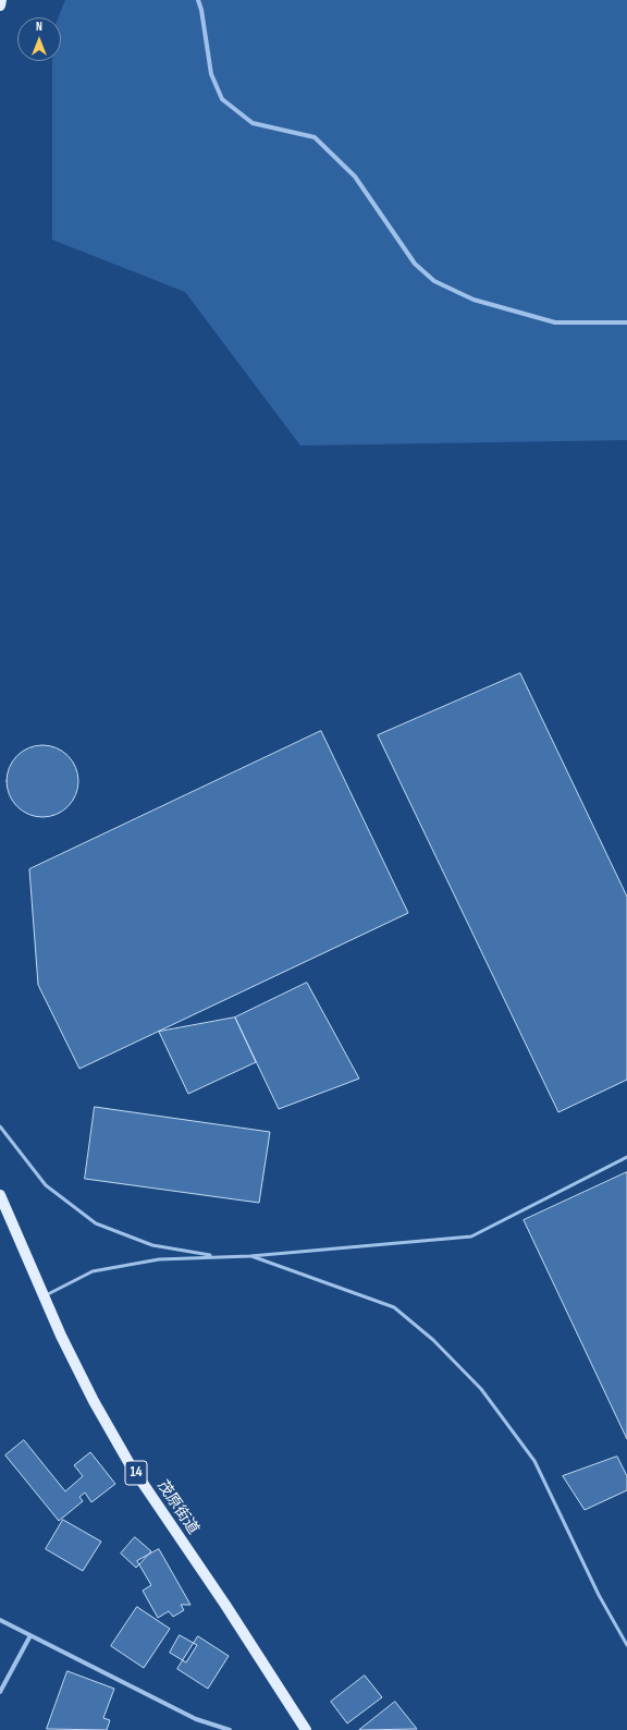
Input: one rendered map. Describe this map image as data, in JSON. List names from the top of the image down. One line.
{"streets":{"main road":["14","茂原街道"]},"north":"top"}
